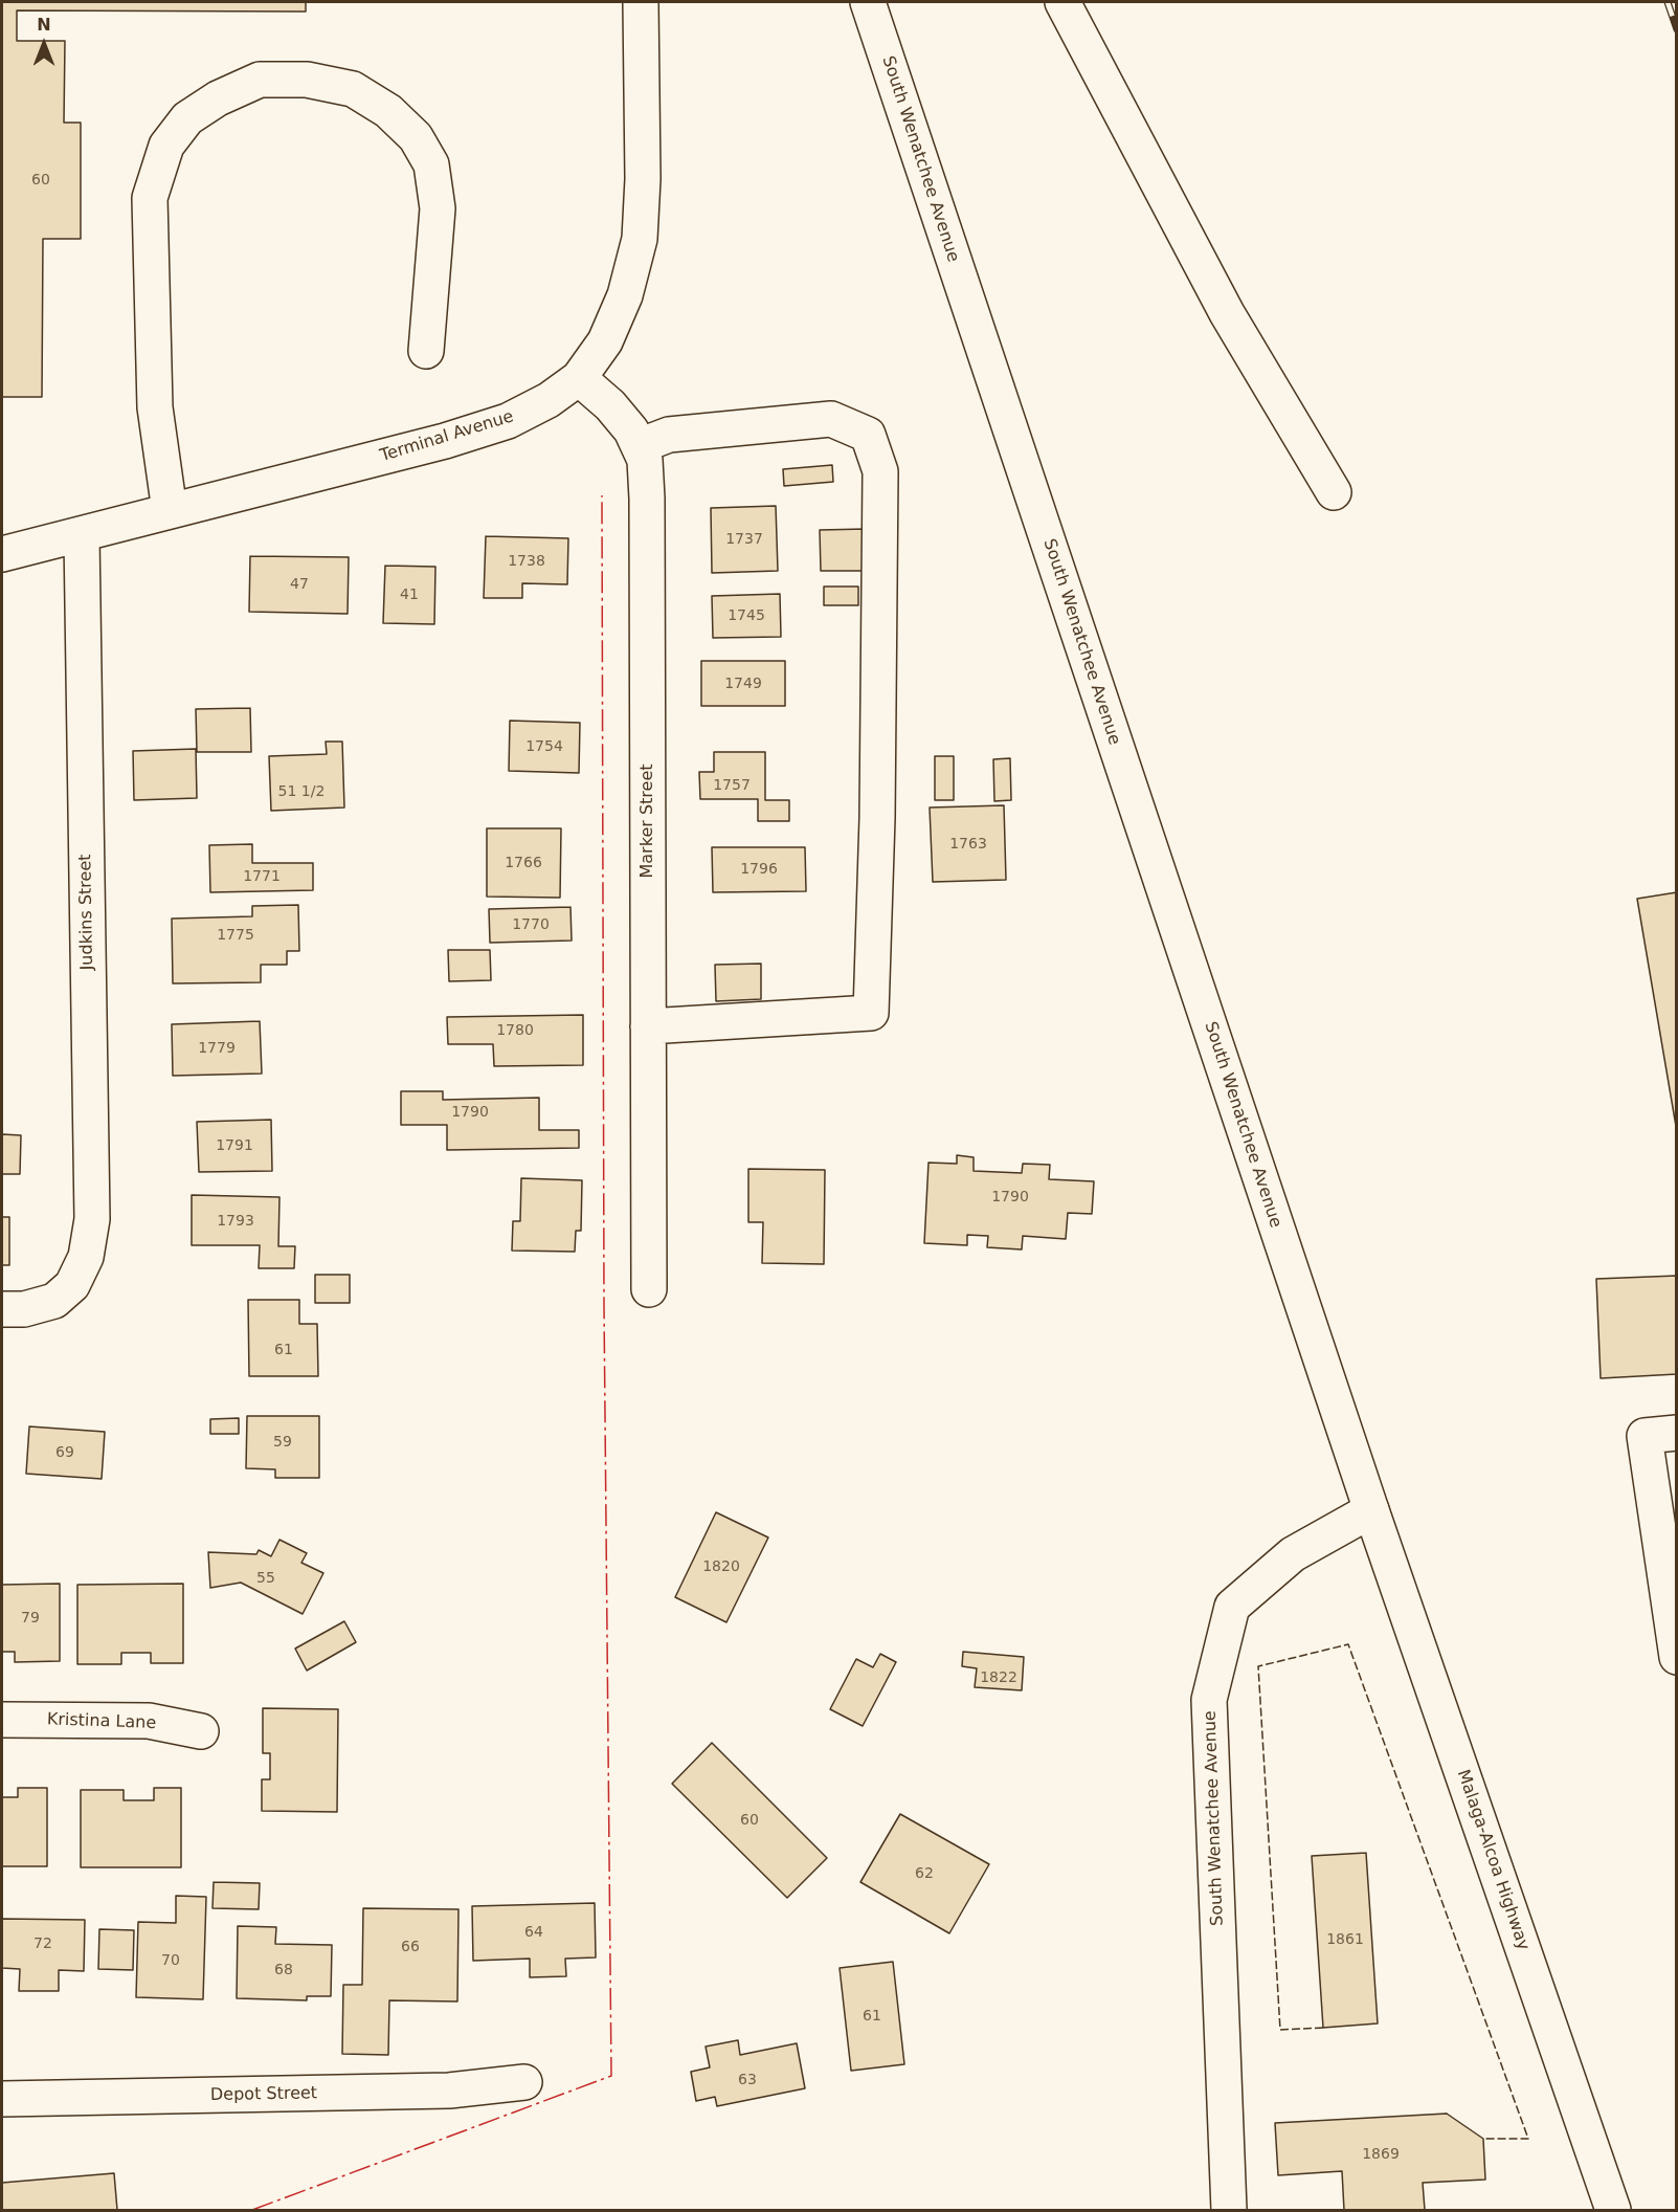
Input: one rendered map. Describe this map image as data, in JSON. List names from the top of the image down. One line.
{"streets":{"street":["South Wenatchee Avenue","Terminal Avenue","Marker Street","Judkins Street","Kristina Lane","Malaga-Alcoa Highway","Depot Street"]},"crossings":[["South Wenatchee Avenue","Malaga-Alcoa Highway"],["Terminal Avenue","Marker Street"],["Terminal Avenue","Judkins Street"]],"house_numbers":["60","1737","1738","47","41","1745","1749","1754","1757","51 1/2","1763","1766","1796","1771","1770","1775","1780","1779","1790","1791","1790","1793","61","59","69","1820","55","79","1822","60","62","64","1861","72","66","70","68","61","63","1869"],"north":"top"}
